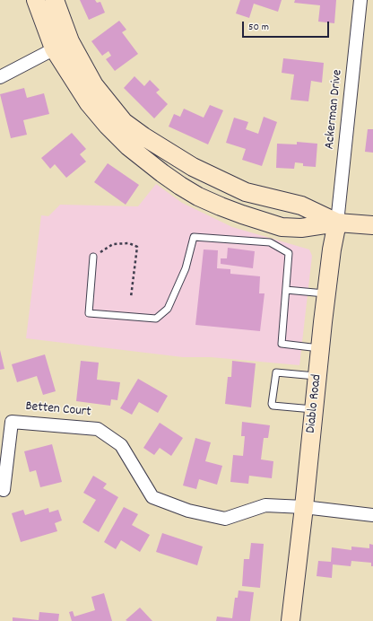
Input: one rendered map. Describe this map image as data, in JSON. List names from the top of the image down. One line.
{"streets":{"street":["Ackerman Drive","Diablo Road","Betten Court"]},"crossings":[["Ackerman Drive","Diablo Road"],["Diablo Road","Betten Court"]],"scale_bar":"50 m"}
